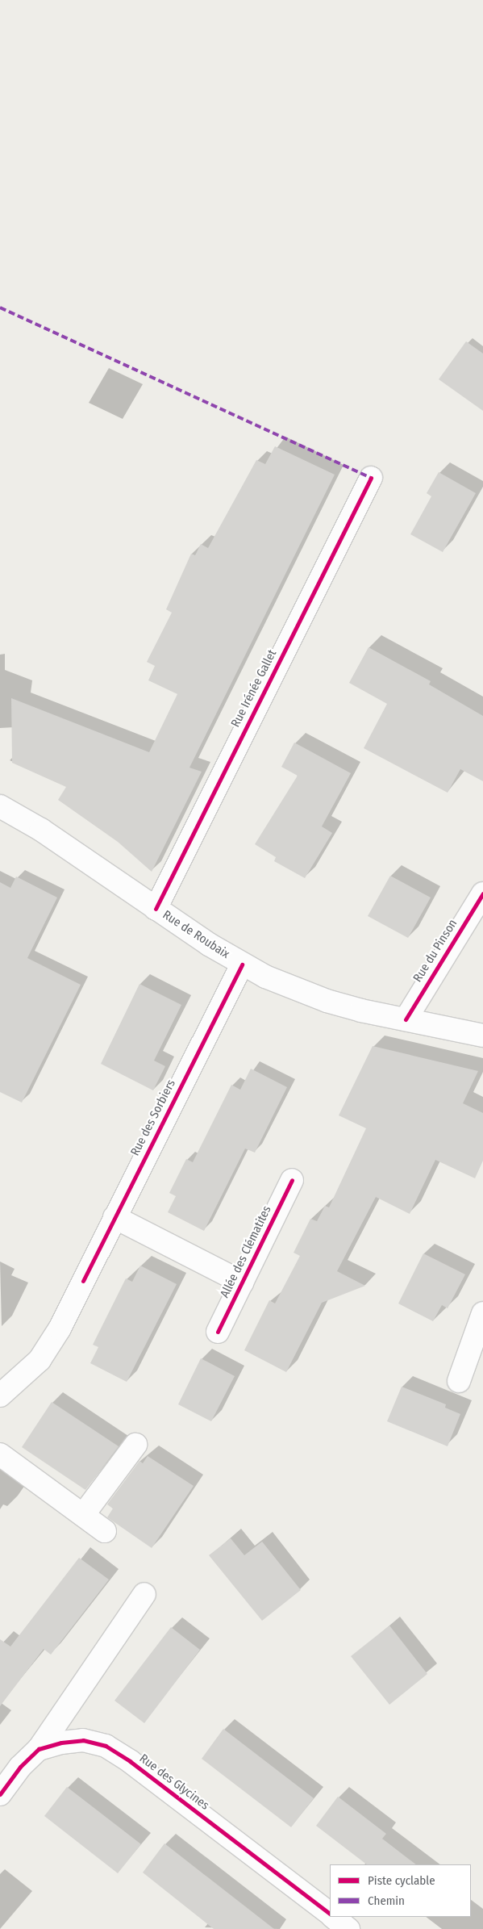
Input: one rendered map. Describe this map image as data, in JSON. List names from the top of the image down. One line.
{"streets":{"street":["Rue Irénée Gallet","Rue de Roubaix","Rue du Pinson","Rue des Sorbiers","Allée des Clématites","Rue des Glycines"]},"crossings":[["Rue Irénée Gallet","Rue de Roubaix"],["Rue de Roubaix","Rue du Pinson"],["Rue de Roubaix","Rue des Sorbiers"],["Rue des Sorbiers","Allée des Clématites"]],"legend":["Piste cyclable","Chemin"]}
